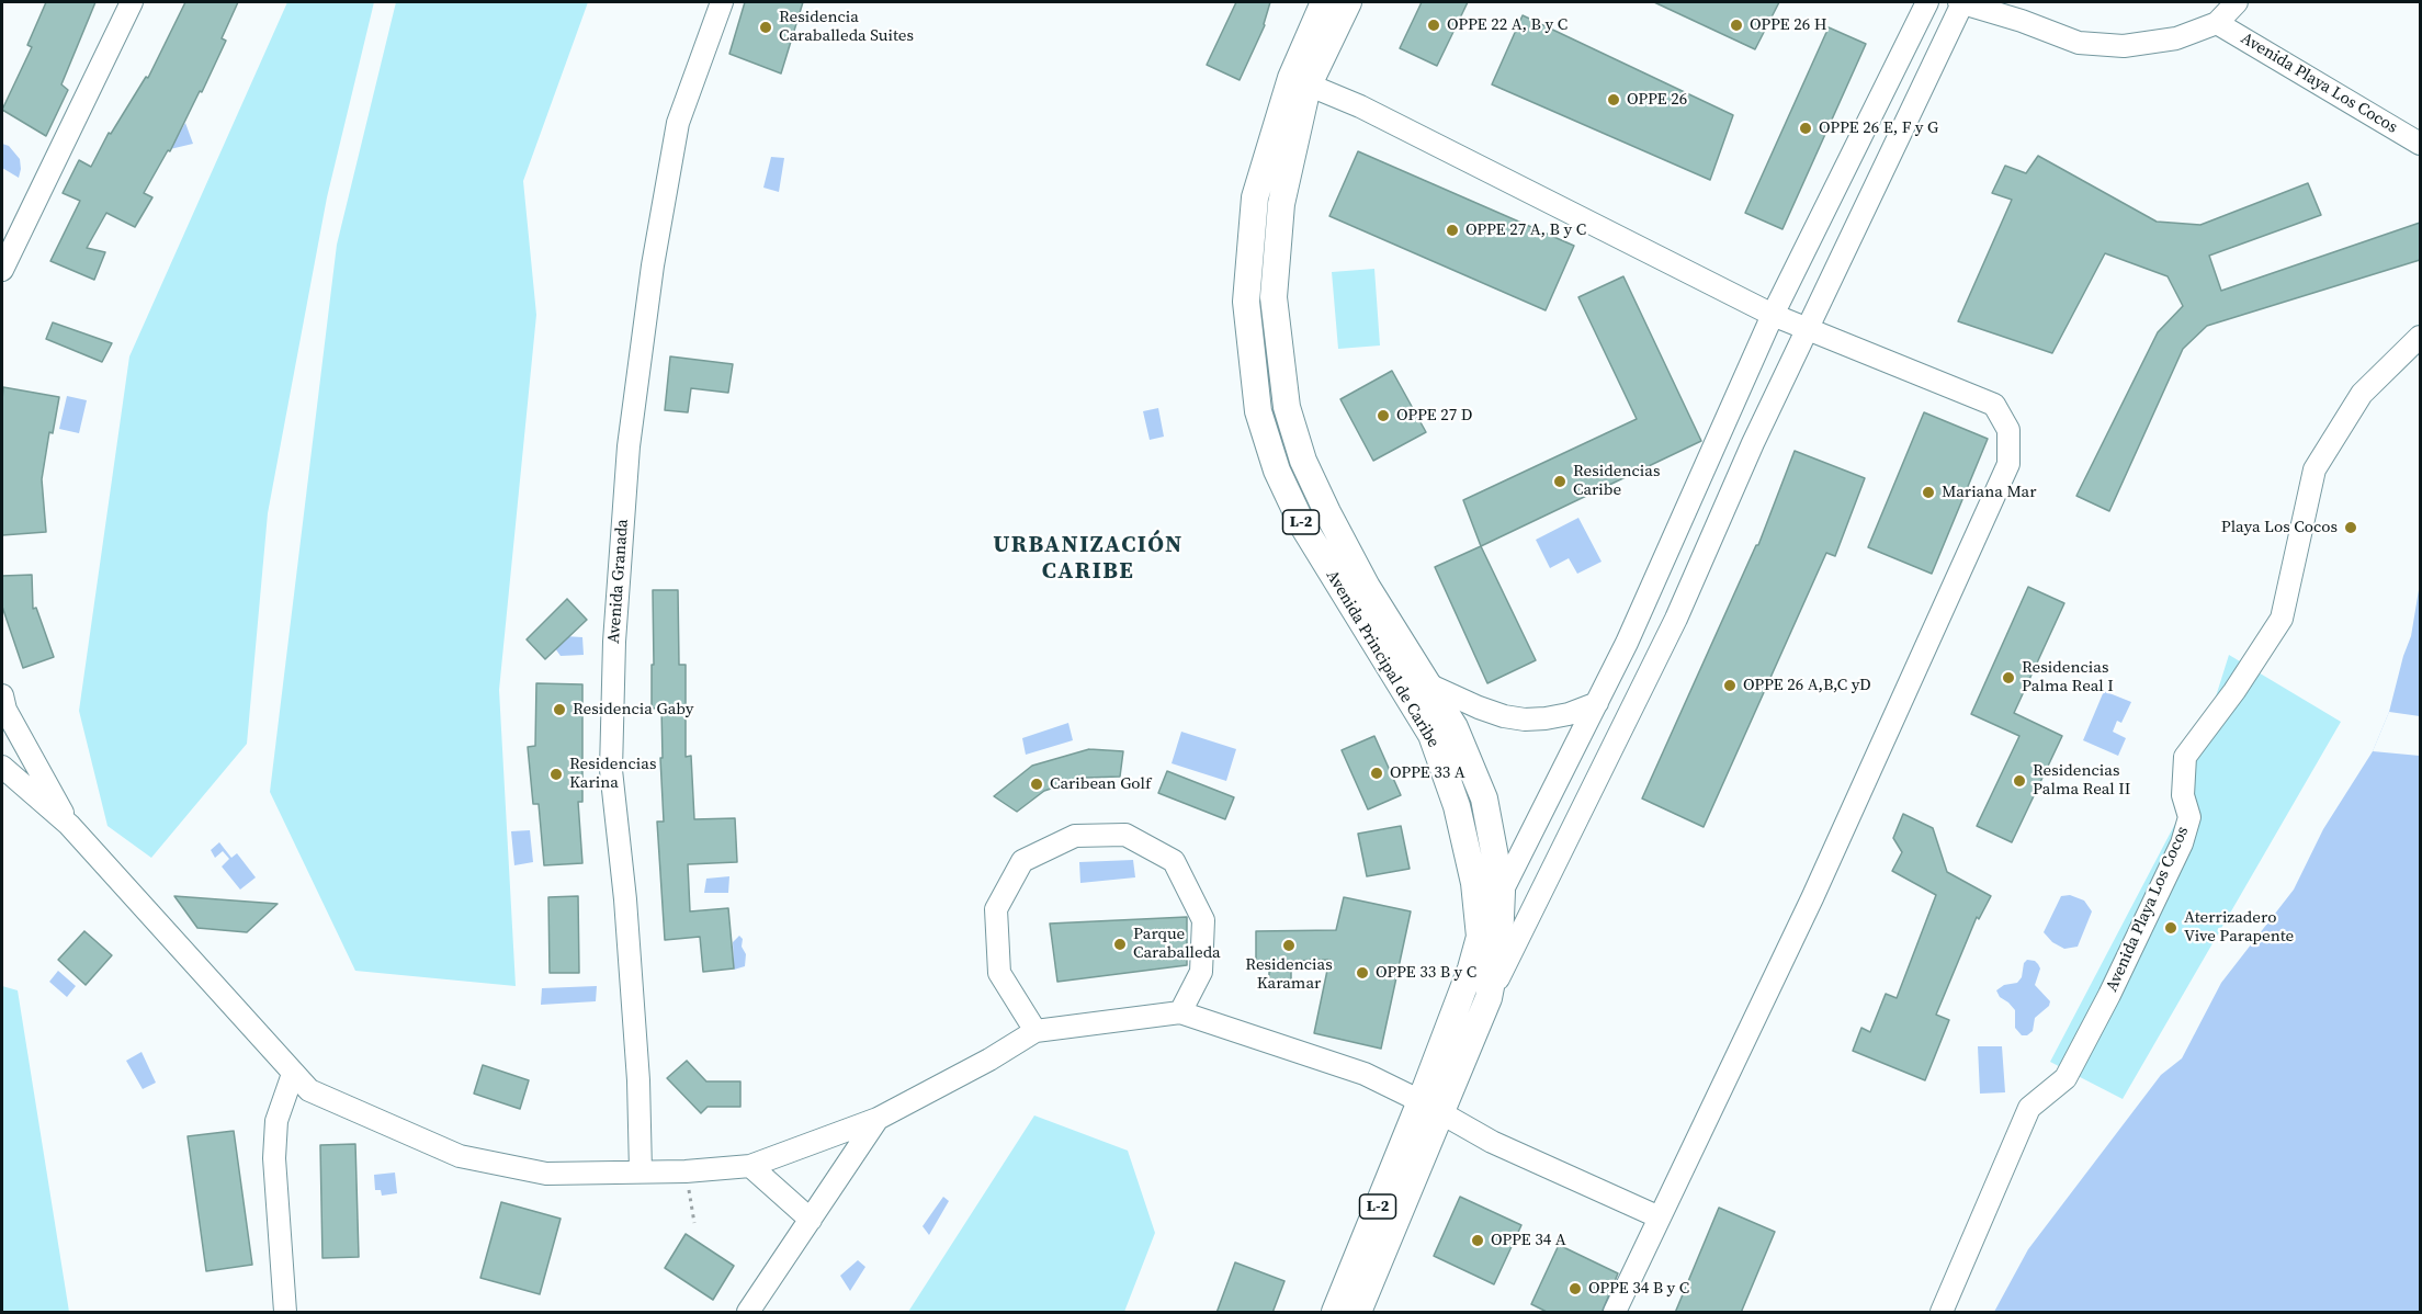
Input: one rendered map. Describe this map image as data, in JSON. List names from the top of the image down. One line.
{"streets":{"main road":["L-2","Avenida Principal de Caribe"],"street":["Avenida Playa Los Cocos","Avenida Granada"]},"districts":["URBANIZACIÓN CARIBE"],"places":["OPPE 22 A, B y C","OPPE 26 H","Residencia Caraballeda Suites","OPPE 26","OPPE 26 E, F y G","OPPE 27 A, B y C","OPPE 27 D","Residencias Caribe","Mariana Mar","Playa Los Cocos","Residencias Palma Real I","OPPE 26 A,B,C yD","Residencia Gaby","OPPE 33 A","Residencias Karina","Residencias Palma Real II","Caribean Golf","Aterrizadero Vive Parapente","Parque Caraballeda","Residencias Karamar","OPPE 33 B y C","OPPE 34 A","OPPE 34 B y C"]}
